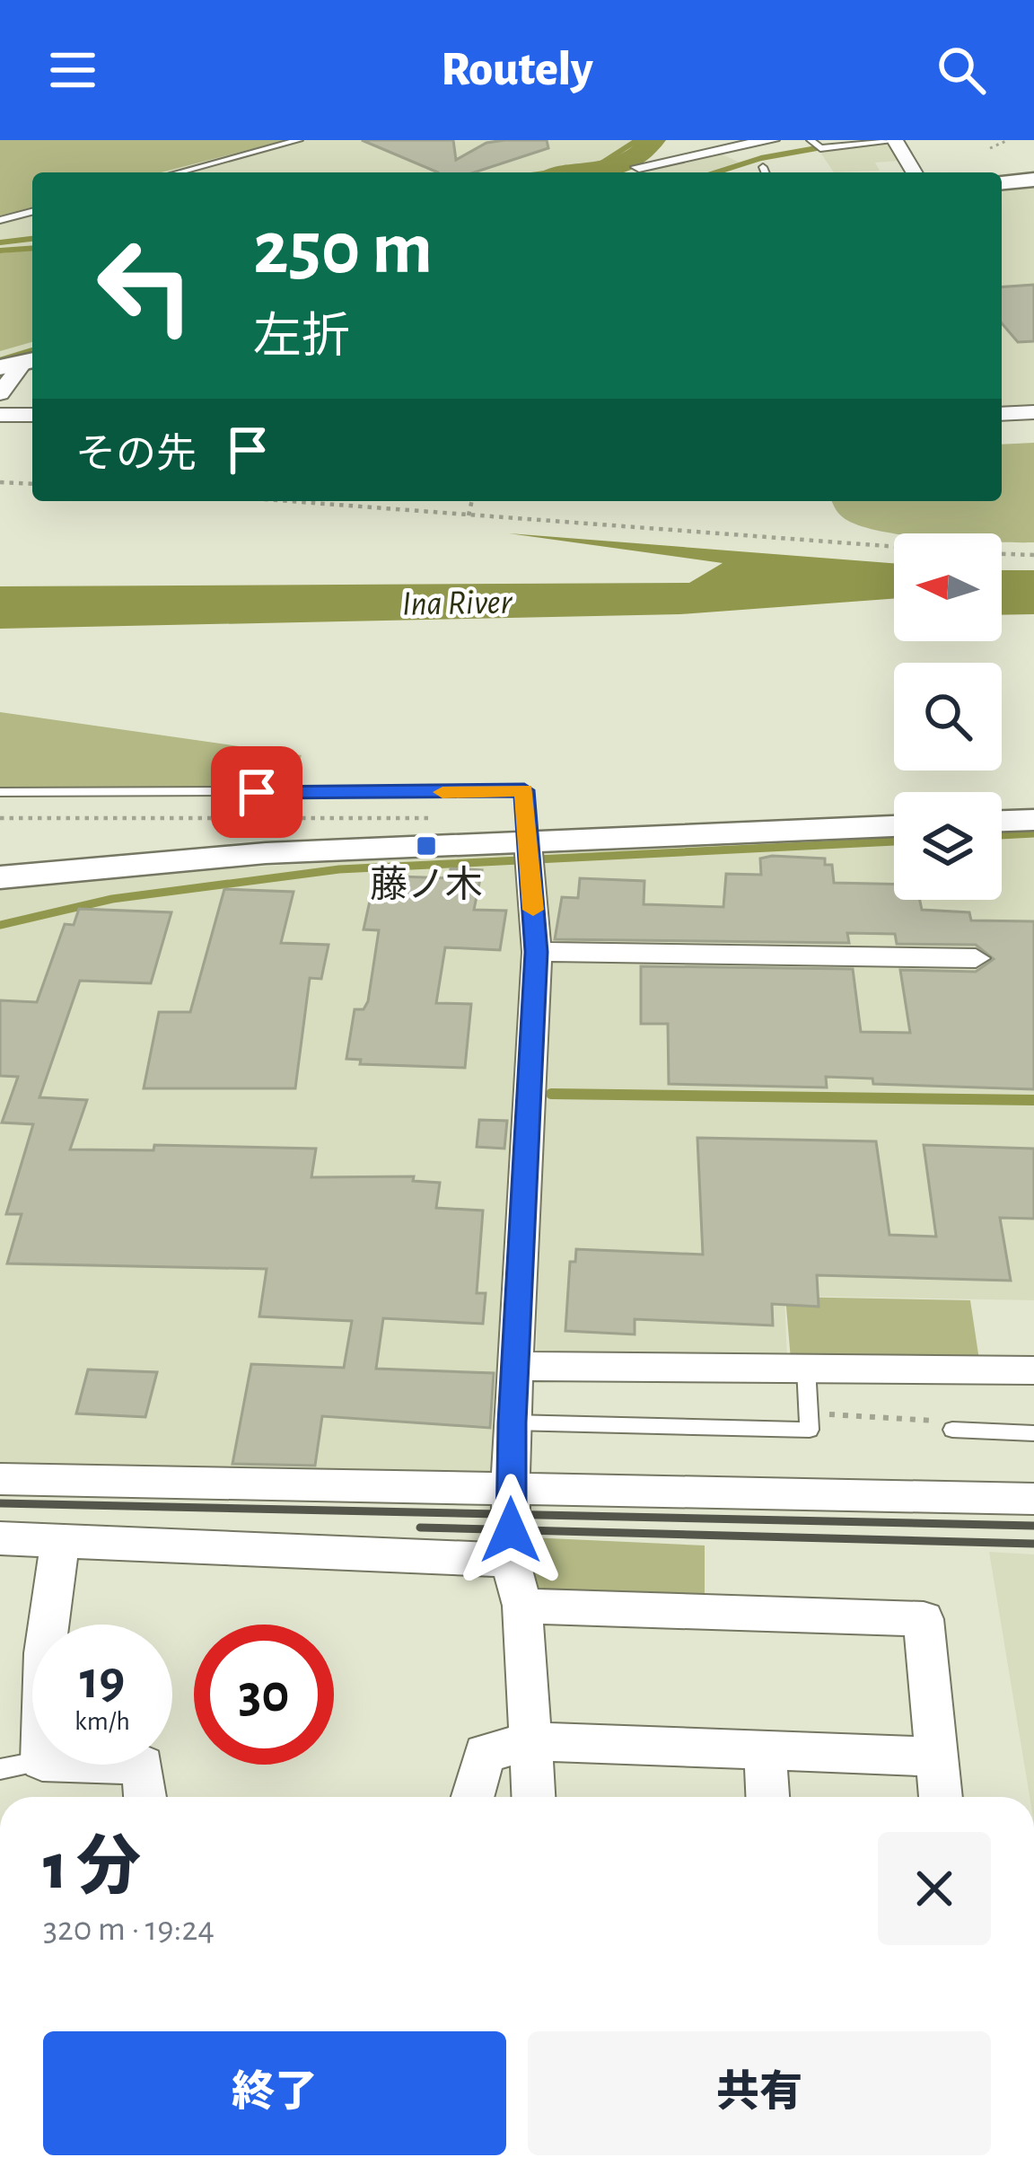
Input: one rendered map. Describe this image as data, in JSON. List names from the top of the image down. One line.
{"water":["Ina River"],"places":{"transit":["藤ノ木"]},"north":"left","page":{"header":"Routely","turn":["250 m","左折"],"then":"その先","speed":"19 km/h","limit":"30","heading":["1 分","320 m · 19:24"],"buttons":["終了","共有"]}}
